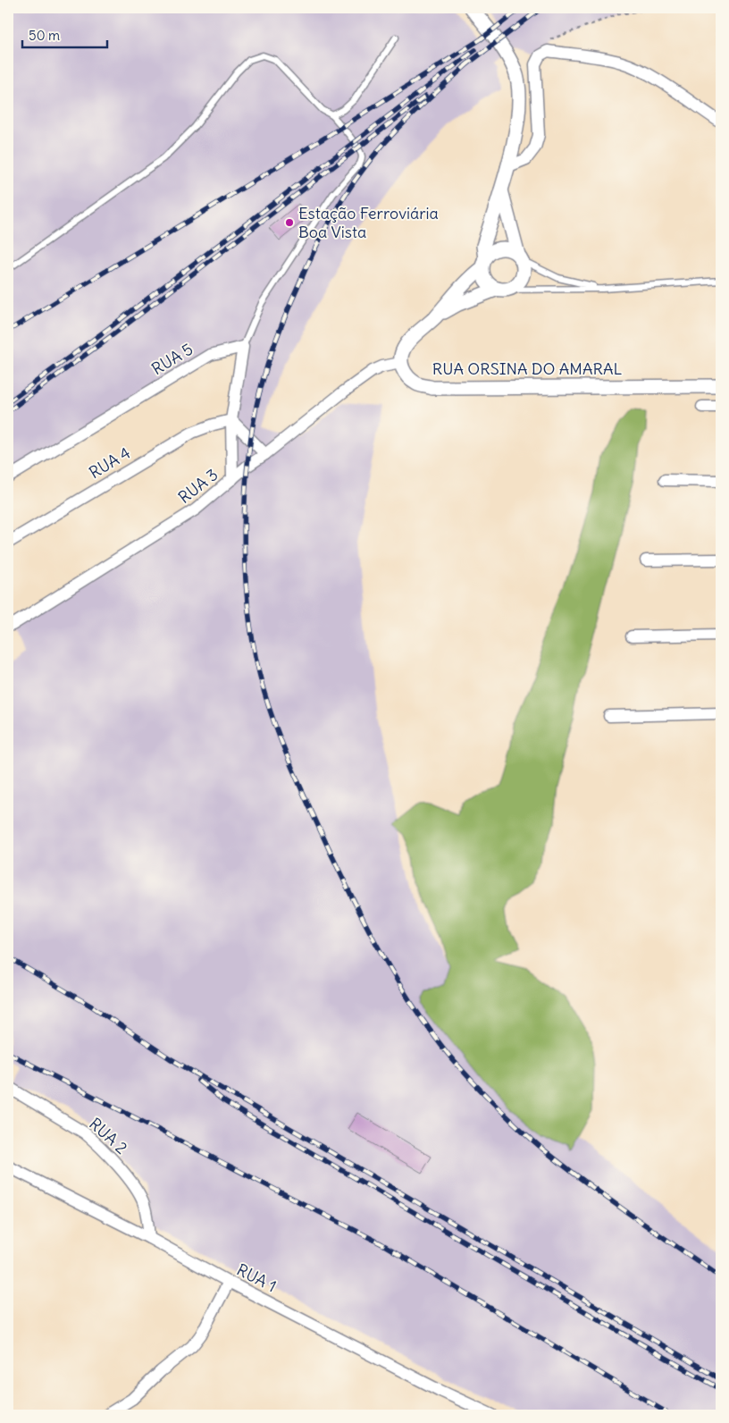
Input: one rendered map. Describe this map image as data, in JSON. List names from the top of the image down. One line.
{"streets":{"street":["RUA 5","RUA ORSINA DO AMARAL","RUA 4","RUA 3","RUA 2","RUA 1"]},"crossings":[["RUA ORSINA DO AMARAL","RUA 3"],["RUA 2","RUA 1"]],"places":["Estação Ferroviária Boa Vista"],"scale_bar":"50 m"}
